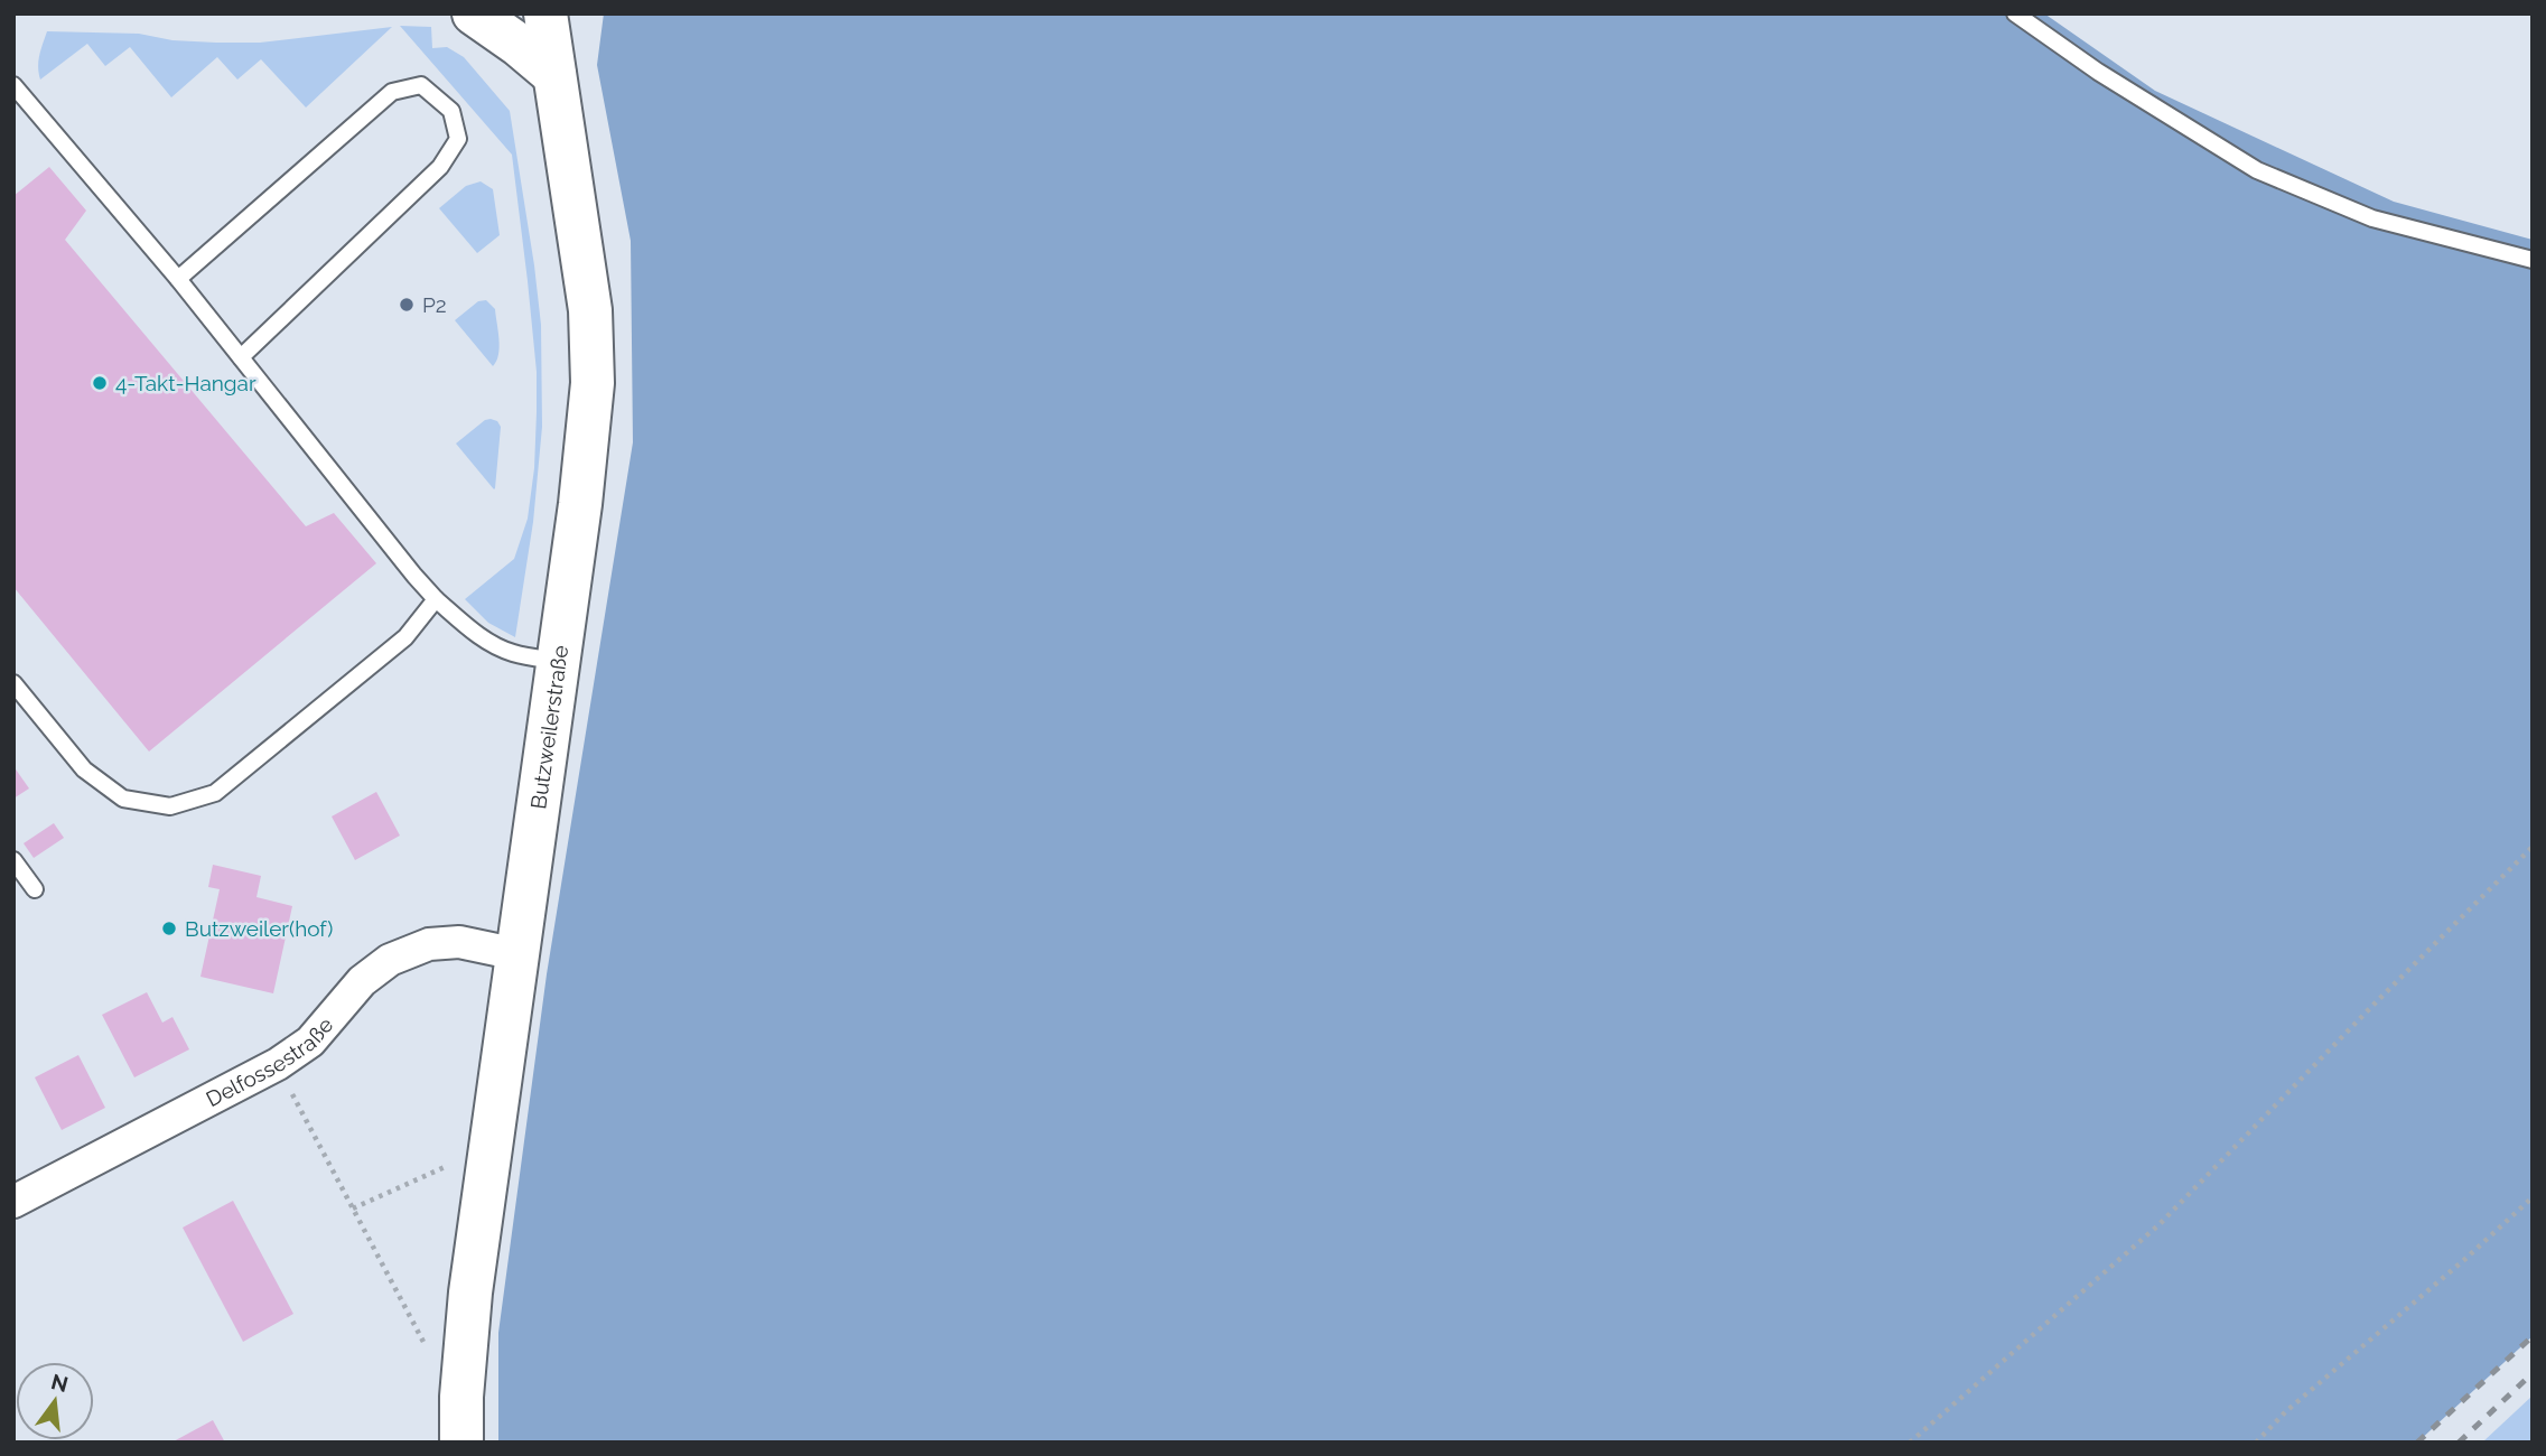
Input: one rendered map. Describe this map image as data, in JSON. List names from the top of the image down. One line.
{"streets":{"street":["Butzweilerstraße","Delfossestraße"]},"crossings":[["Butzweilerstraße","Delfossestraße"]],"places":["P2","4-Takt-Hangar","Butzweiler(hof)"],"north":"top"}
